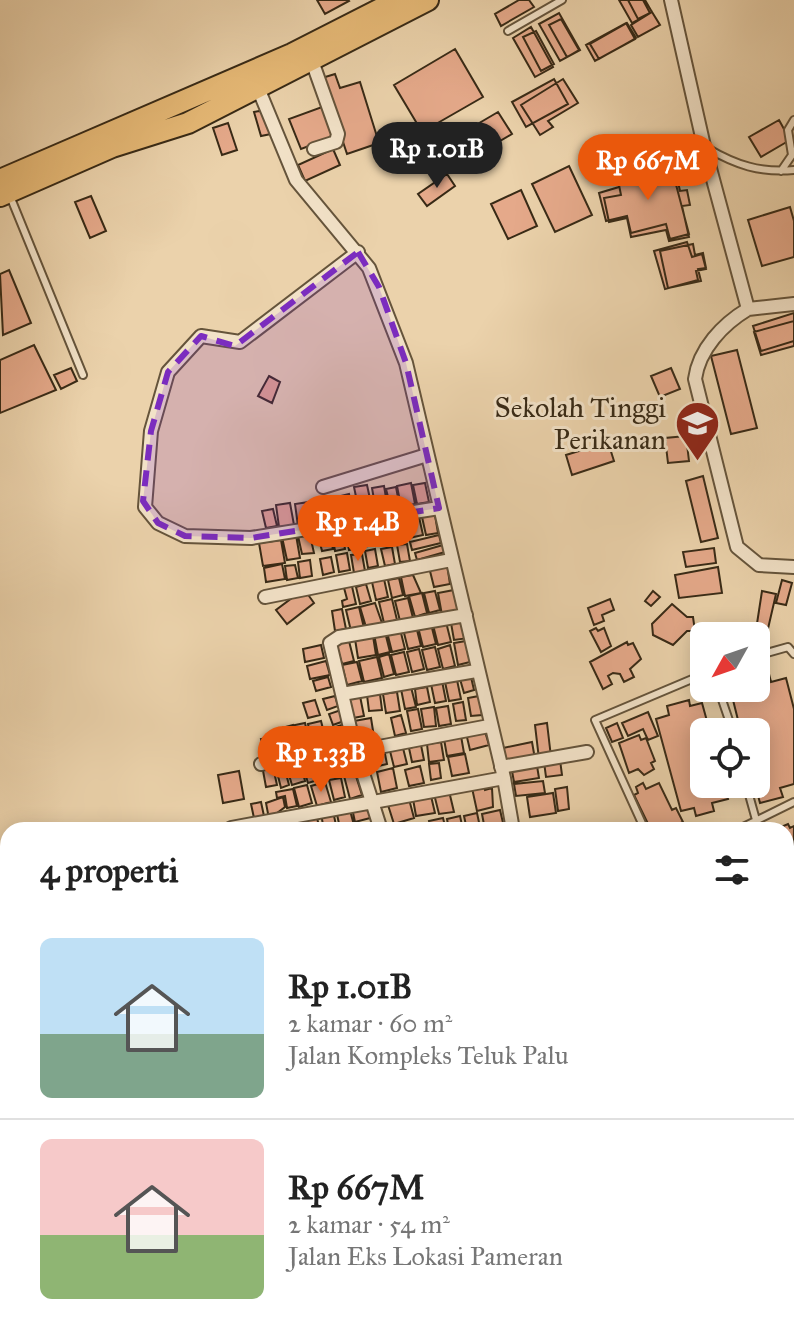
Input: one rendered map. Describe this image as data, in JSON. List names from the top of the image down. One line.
{"places":{"school or university":["Sekolah Tinggi Perikanan"]},"north":"bottom left","page":{"price":["Rp 1.01B","Rp 667M","Rp 1.4B","Rp 1.33B"],"heading":"4 properti","list":[{"name":"Rp 1.01B","note":"2 kamar · 60 m² · Jalan Kompleks Teluk Palu"},{"name":"Rp 667M","note":"2 kamar · 54 m² · Jalan Eks Lokasi Pameran"}]}}
